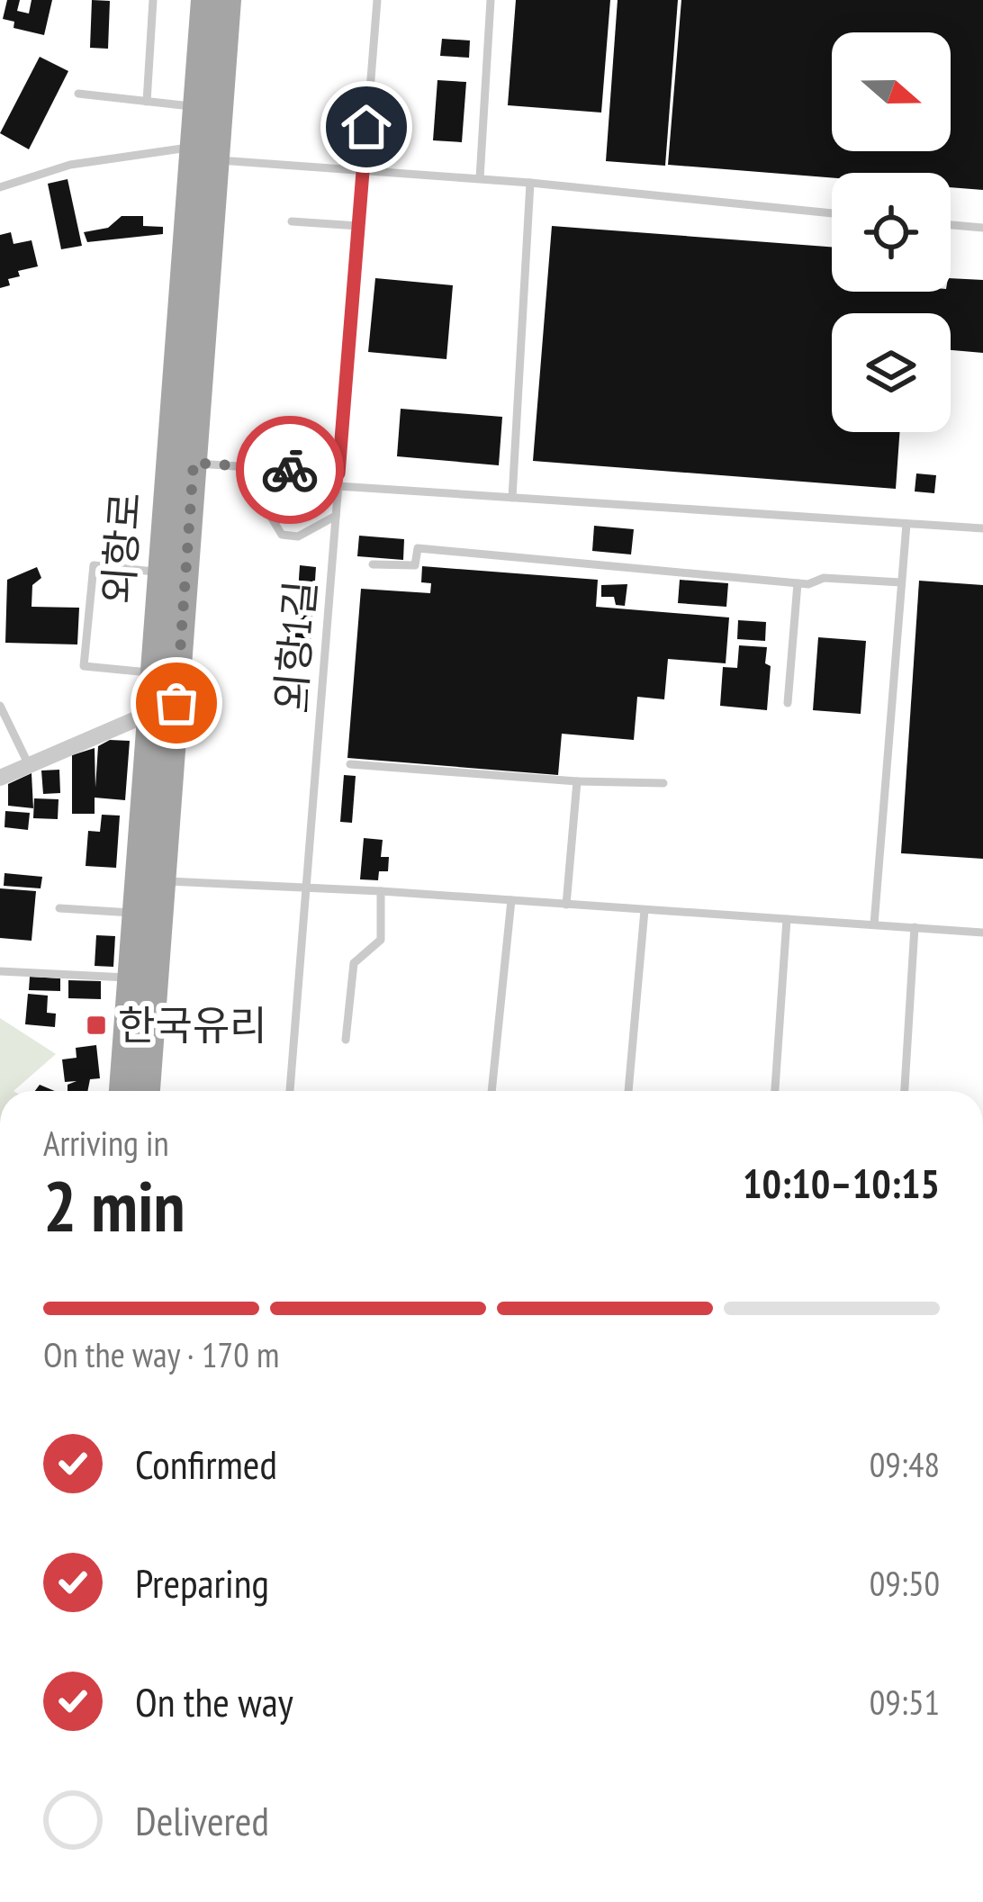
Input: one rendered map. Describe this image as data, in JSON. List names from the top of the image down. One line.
{"streets":{"main road":["외항로"],"lane":["외항1길"]},"places":{"transit":["한국유리"]},"north":"right","page":{"heading":["2 min","Arriving in","10:10–10:15"],"bar":"On the way · 170 m","list":[["Confirmed","09:48"],["Preparing","09:50"],["On the way","09:51"],"Delivered"]}}
